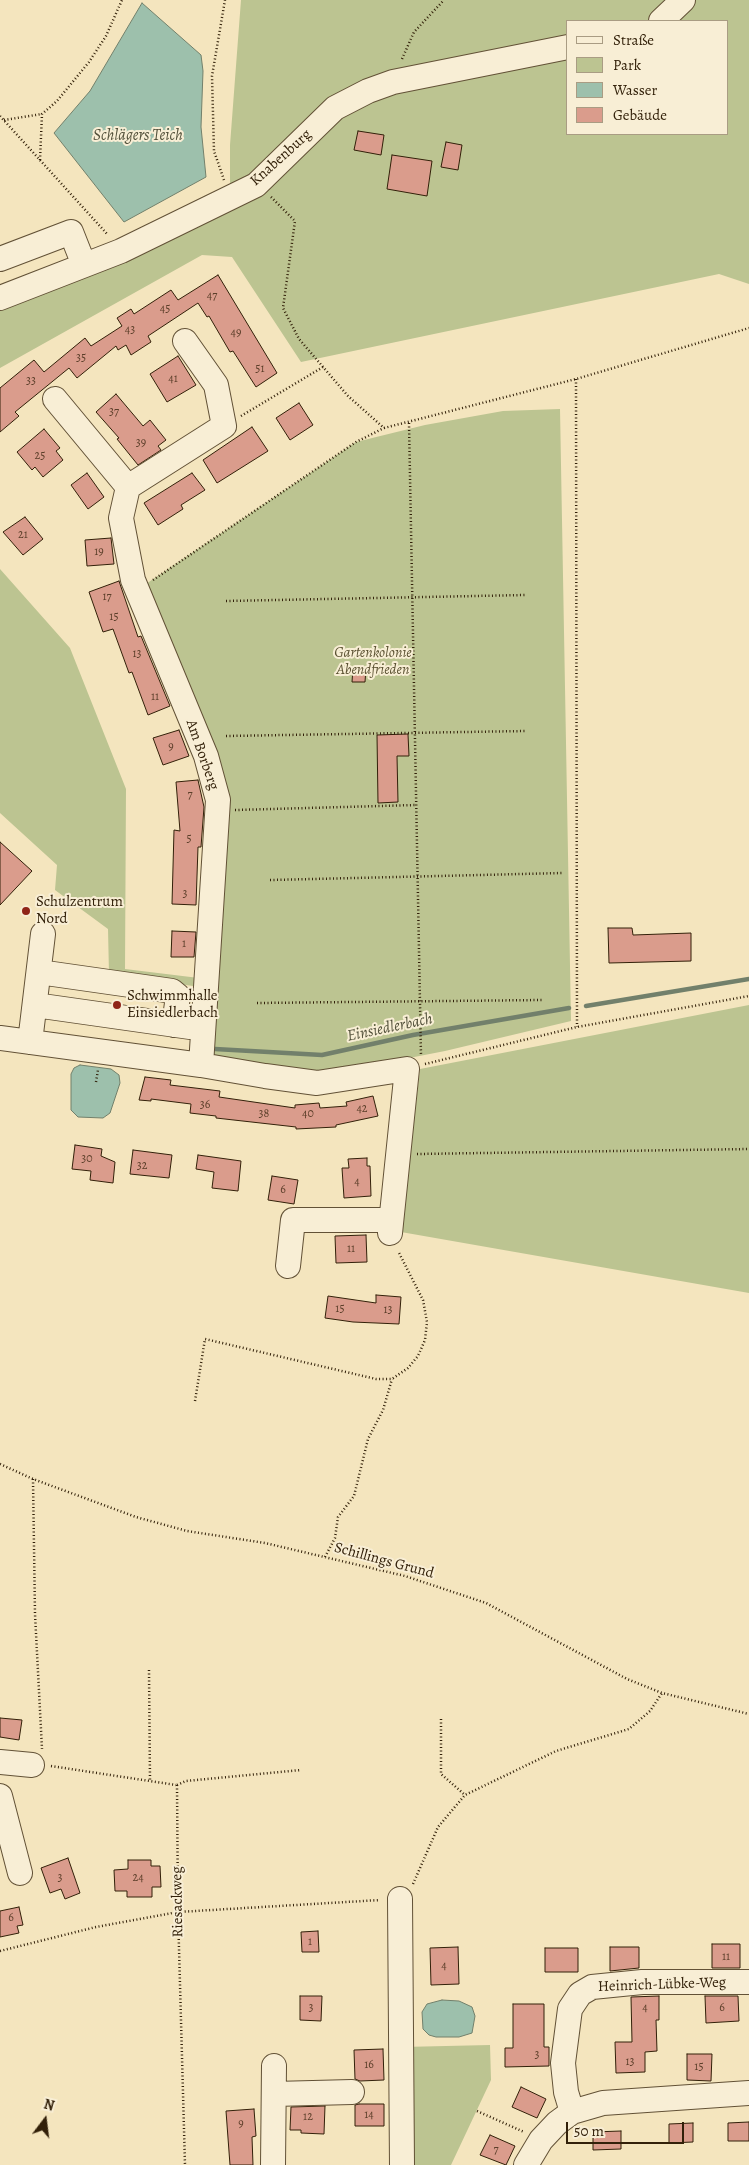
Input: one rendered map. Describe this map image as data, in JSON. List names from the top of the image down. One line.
{"streets":{"street":["Knabenburg","Am Borberg","Heinrich-Lübke-Weg"],"path":["Schillings Grund","Riesackweg"]},"water":["Schlägers Teich","Einsiedlerbach"],"parks":["Gartenkolonie Abendfrieden"],"places":["Schulzentrum Nord","Schwimmhalle Einsiedlerbach"],"house_numbers":["47","45","43","49","35","51","41","33","37","39","25","21","19","17","15","13","11","9","7","5","3","1","36","42","38","40","30","32","4","6","11","15","13","3","24","6","1","11","4","3","4","6","3","13","16","15","14","12","9","7"],"legend":["Straße","Park","Wasser","Gebäude"],"scale_bar":"50 m","north":"top"}
